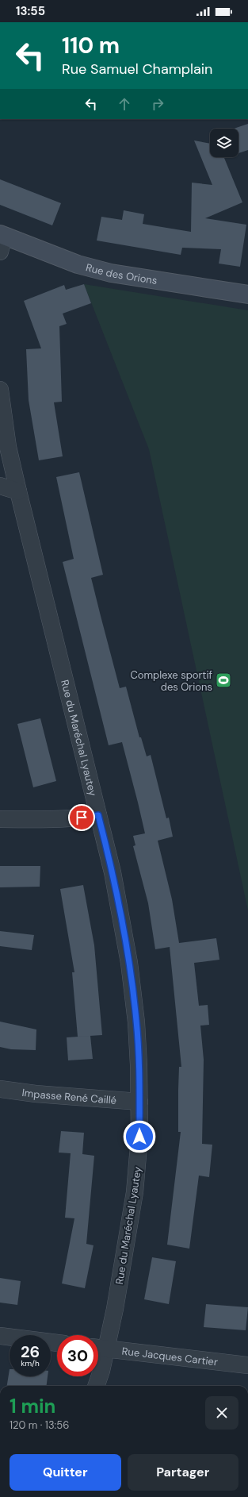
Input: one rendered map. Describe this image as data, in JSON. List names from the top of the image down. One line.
{"streets":{"street":["Rue des Orions","Rue du Maréchal Lyautey","Impasse René Caillé","Rue Jacques Cartier"]},"crossings":[["Rue du Maréchal Lyautey","Impasse René Caillé"],["Rue du Maréchal Lyautey","Rue Jacques Cartier"]],"places":{"sports":["Complexe sportif des Orions"]},"page":{"status":"13:55","turn":["110 m","Rue Samuel Champlain"],"speed":"26 km/h","limit":"30","heading":["1 min","120 m · 13:56"],"buttons":["Quitter","Partager"]}}
